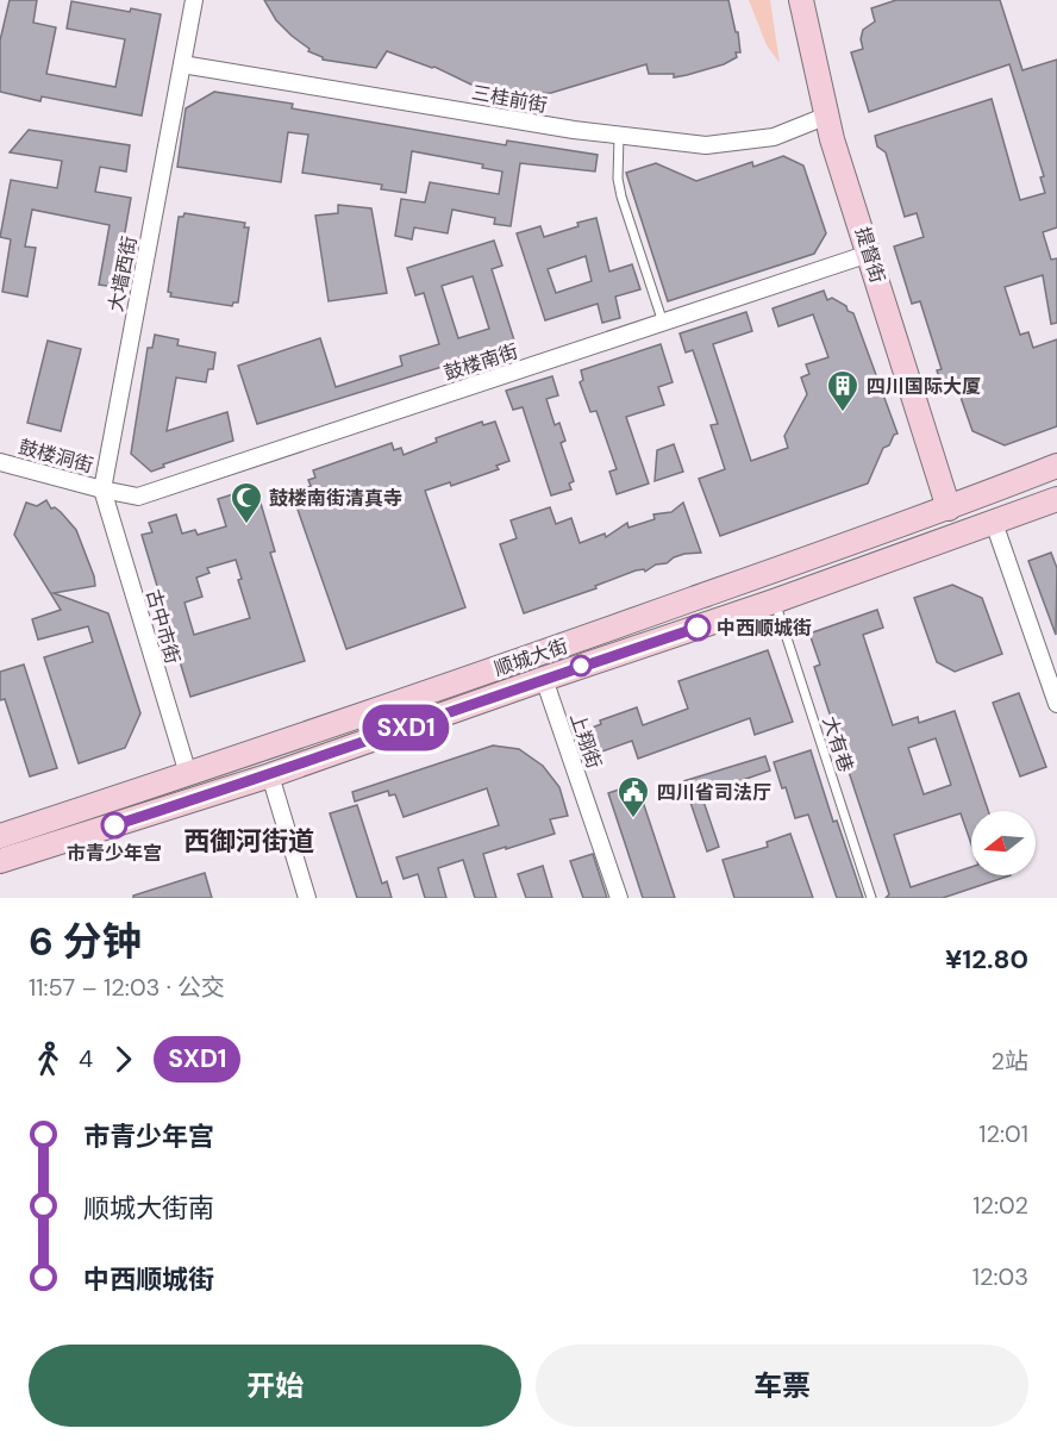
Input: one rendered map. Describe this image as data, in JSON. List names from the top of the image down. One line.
{"streets":{"main road":["提督街","顺城大街"],"street":["三桂前街","大墙西街","鼓楼南街","鼓楼洞街","古中市街","上翔街"],"lane":["大有巷"]},"crossings":[["三桂前街","提督街"],["三桂前街","大墙西街"],["提督街","鼓楼南街"],["提督街","顺城大街"],["大墙西街","鼓楼南街"],["大墙西街","鼓楼洞街"],["大墙西街","古中市街"],["鼓楼南街","鼓楼洞街"],["鼓楼南街","古中市街"],["鼓楼洞街","古中市街"],["古中市街","顺城大街"],["顺城大街","上翔街"],["顺城大街","大有巷"]],"districts":["西御河街道"],"places":{"building":["四川国际大厦"],"mosque":["鼓楼南街清真寺"],"other":["中西顺城街","市青少年宫"],"public building":["四川省司法厅"]},"lines":["bus line SXD1"],"north":"left","page":{"on_map":"SXD1","heading":["6 分钟","11:57 – 12:03 · 公交","¥12.80"],"legs":["4","SXD1","2站"],"list":[{"name":"市青少年宫","value":"12:01"},{"name":"顺城大街南","value":"12:02"},{"name":"中西顺城街","value":"12:03"}],"buttons":["开始","车票"]}}
